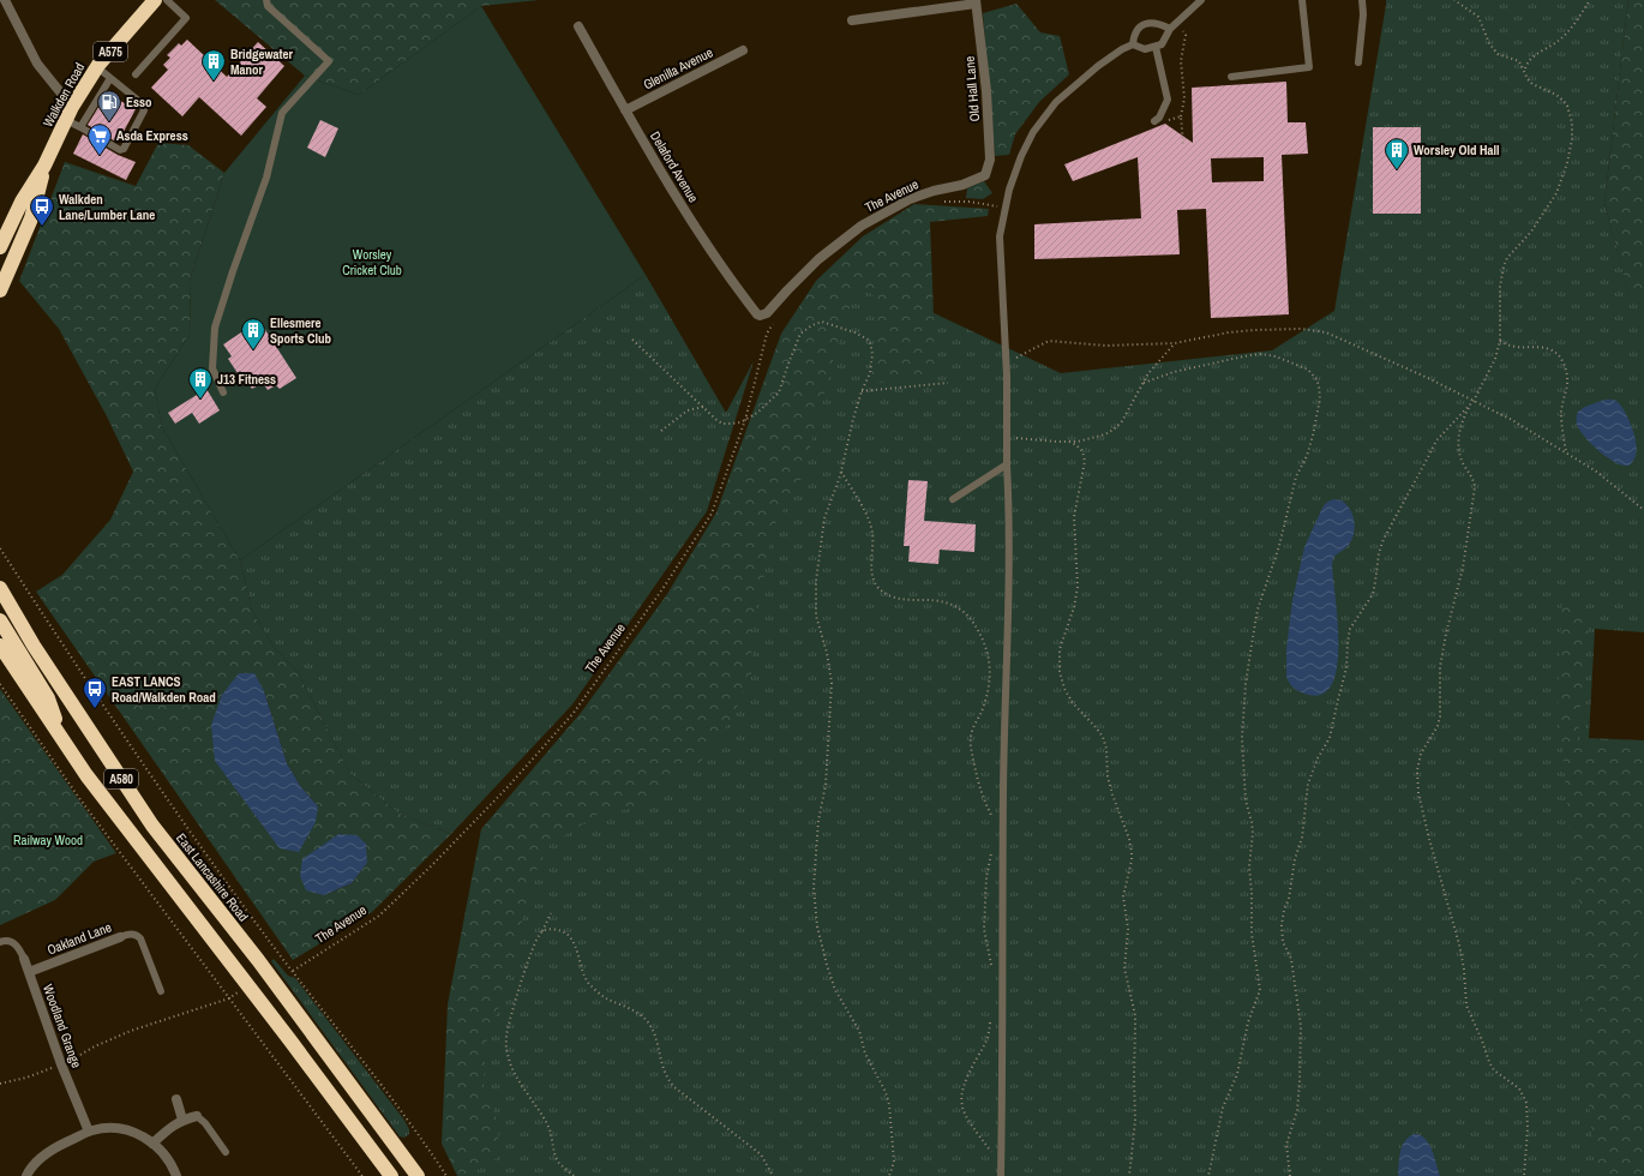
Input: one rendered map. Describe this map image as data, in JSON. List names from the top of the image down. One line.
{"streets":{"highway":["A575","Walkden Road","A580","East Lancashire Road"],"street":["Glenilla Avenue","Old Hall Lane","Delaford Avenue","The Avenue","Oakland Lane","Woodland Grange"]},"crossings":[["Glenilla Avenue","Delaford Avenue"],["Old Hall Lane","The Avenue"],["Delaford Avenue","The Avenue"],["Oakland Lane","Woodland Grange"]],"parks":["Worsley Cricket Club","Railway Wood"],"places":{"building":["Bridgewater Manor","Worsley Old Hall","Ellesmere Sports Club","J13 Fitness"],"fuel station":["Esso"],"supermarket":["Asda Express"],"bus stop":["Walkden Lane/Lumber Lane","EAST LANCS Road/Walkden Road"]}}
